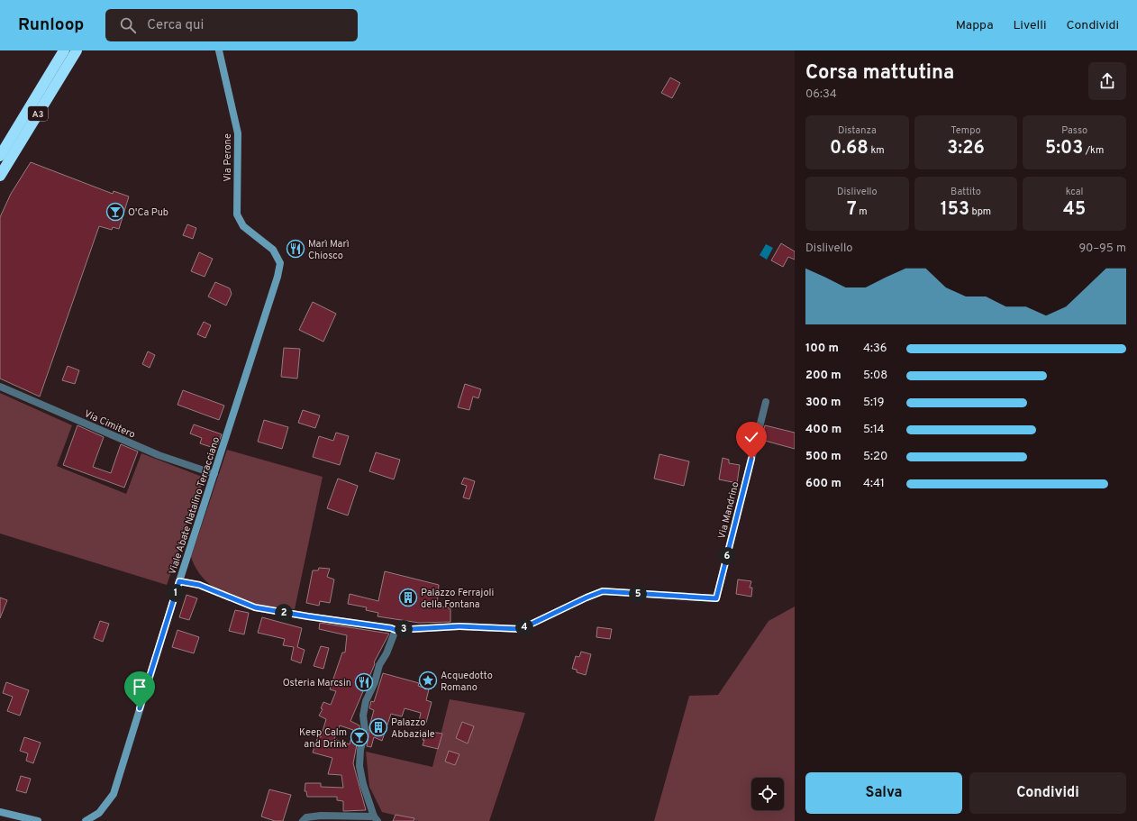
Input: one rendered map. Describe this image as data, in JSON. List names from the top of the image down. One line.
{"streets":{"highway":["A3"],"street":["Via Perone","Via Cimitero","Viale Abate Natalino Terracciano","Via Mandrino"]},"crossings":[["Via Perone","Viale Abate Natalino Terracciano"],["Via Cimitero","Viale Abate Natalino Terracciano"]],"places":{"bar":["O'Ca Pub","Keep Calm and Drink"],"restaurant":["Marì Marì Chiosco","Osteria Marcsin"],"building":["Palazzo Ferrajoli della Fontana","Palazzo Abbaziale"],"place":["Acquedotto Romano"]},"page":{"header":"Runloop","search":"Cerca qui","nav":["Mappa","Livelli","Condividi"],"heading":["Corsa mattutina","06:34"],"stats":[["Distanza","0.68 km"],["Tempo","3:26"],["Passo","5:03 /km"],["Dislivello","7 m"],["Battito","153 bpm"],["kcal","45"]],"chart":["Dislivello","90–95 m"],"list":[{"name":"100 m","note":"4:36"},{"name":"200 m","note":"5:08"},{"name":"300 m","note":"5:19"},{"name":"400 m","note":"5:14"},{"name":"500 m","note":"5:20"},{"name":"600 m","note":"4:41"}],"pins":["6","1","5","2","4","3"],"buttons":["Salva","Condividi"]}}
